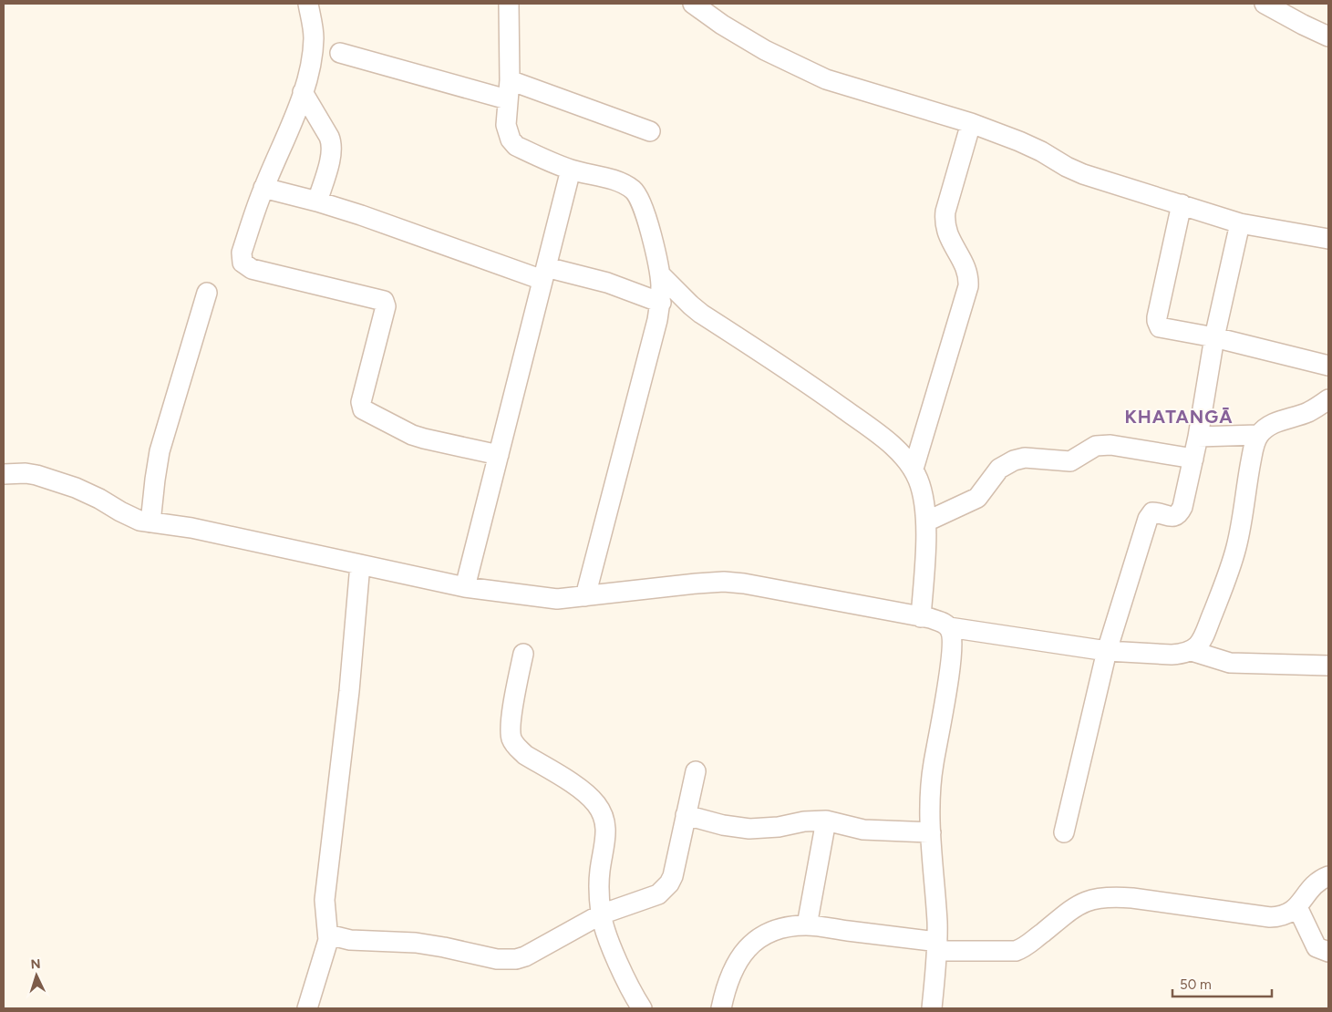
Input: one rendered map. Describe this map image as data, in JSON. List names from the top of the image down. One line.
{"districts":["KHATANGĀ"],"scale_bar":"50 m","north":"top"}
